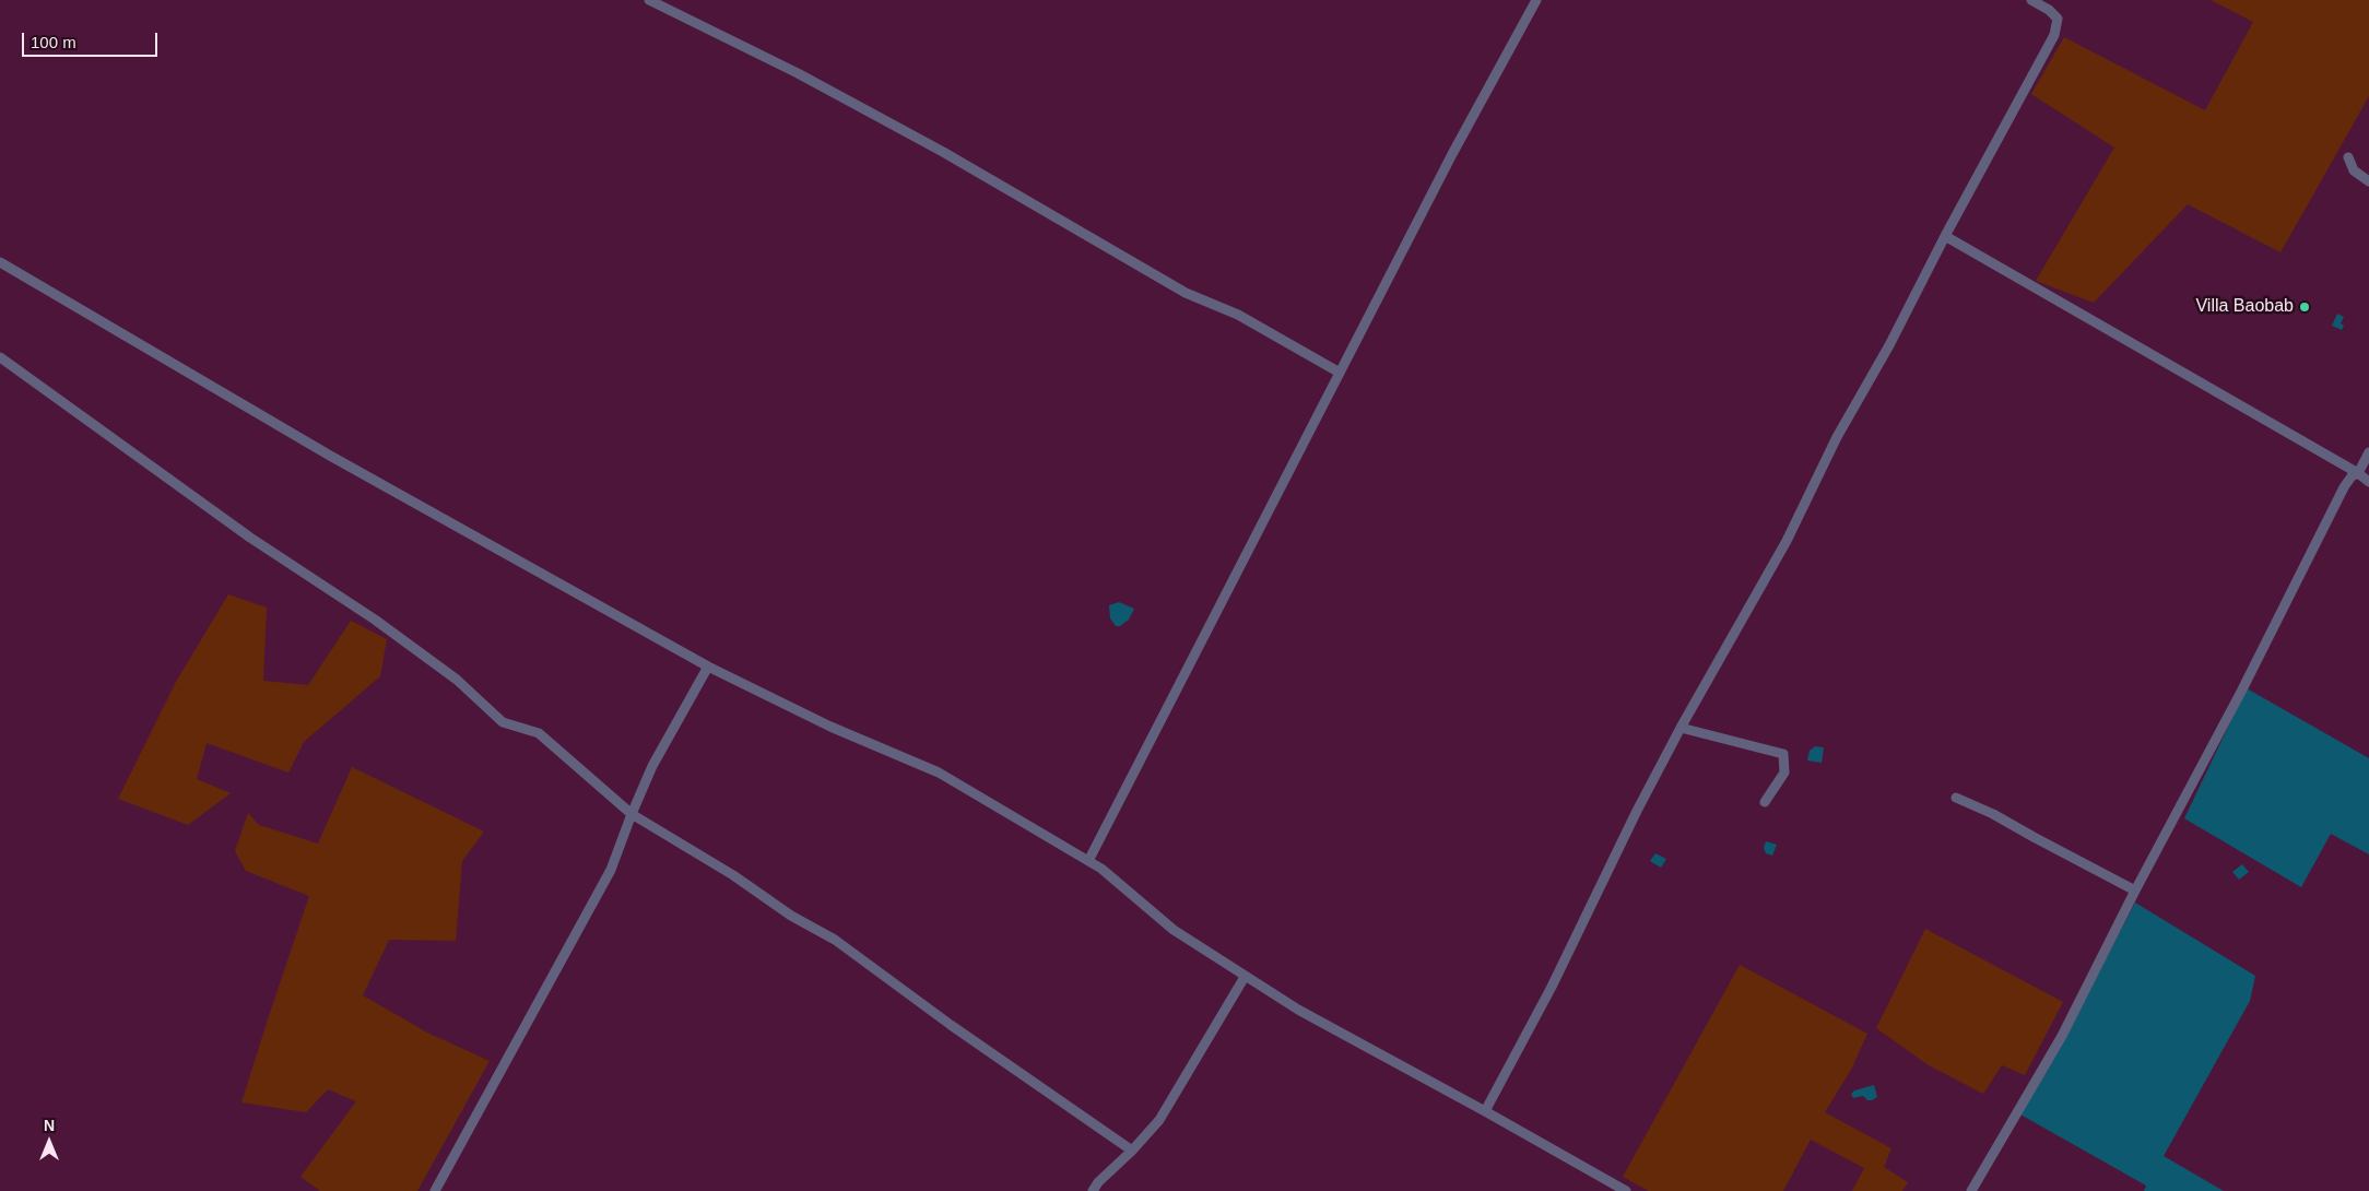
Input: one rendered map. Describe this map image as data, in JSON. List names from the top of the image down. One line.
{"places":["Villa Baobab"],"scale_bar":"100 m","north":"top"}
